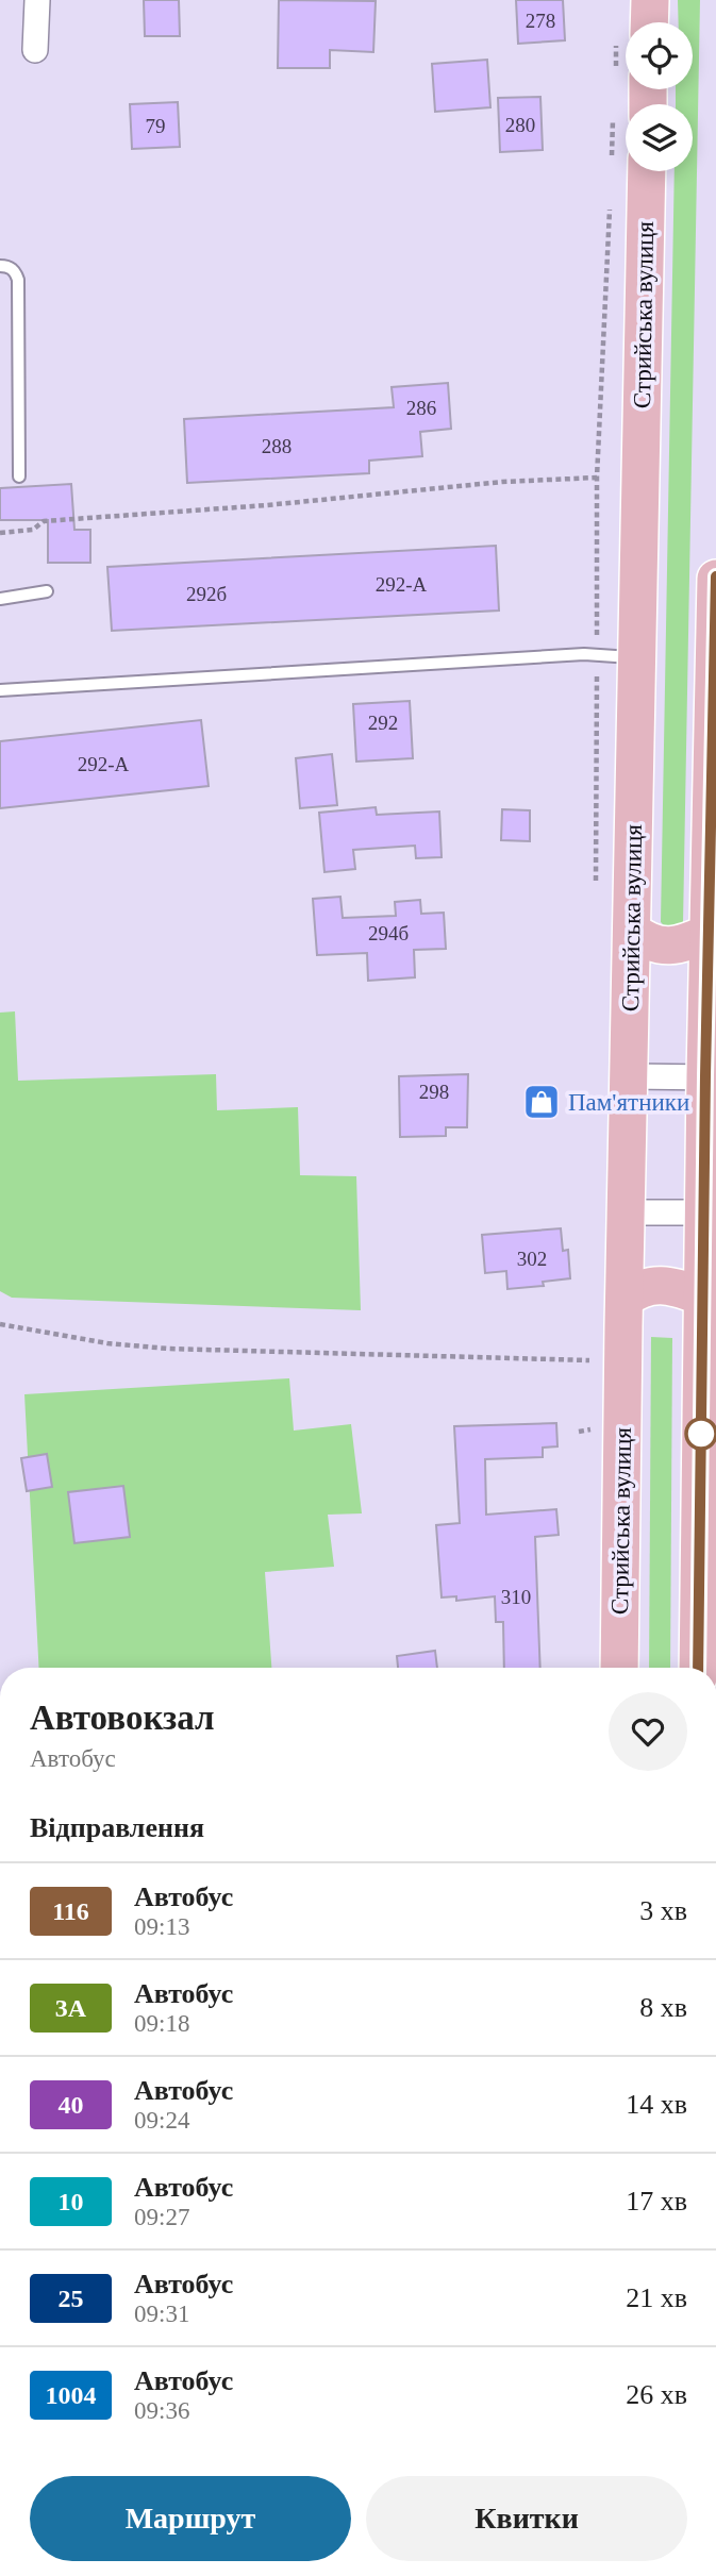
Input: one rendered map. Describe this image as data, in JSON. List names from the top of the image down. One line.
{"streets":{"main road":["Стрийська вулиця"]},"places":{"shop":["Пам'ятники"]},"lines":["bus line 116"],"house_numbers":["278","280","79","286","288","292-А","292б","292","292-А","294б","298","302","310"],"page":{"heading":[["Автовокзал","Автобус"],"Відправлення"],"list":[{"mark":"116","name":"Автобус","note":"09:13","value":"3 хв"},{"mark":"3А","name":"Автобус","note":"09:18","value":"8 хв"},{"mark":"40","name":"Автобус","note":"09:24","value":"14 хв"},{"mark":"10","name":"Автобус","note":"09:27","value":"17 хв"},{"mark":"25","name":"Автобус","note":"09:31","value":"21 хв"},{"mark":"1004","name":"Автобус","note":"09:36","value":"26 хв"}],"buttons":["Маршрут","Квитки"]}}
